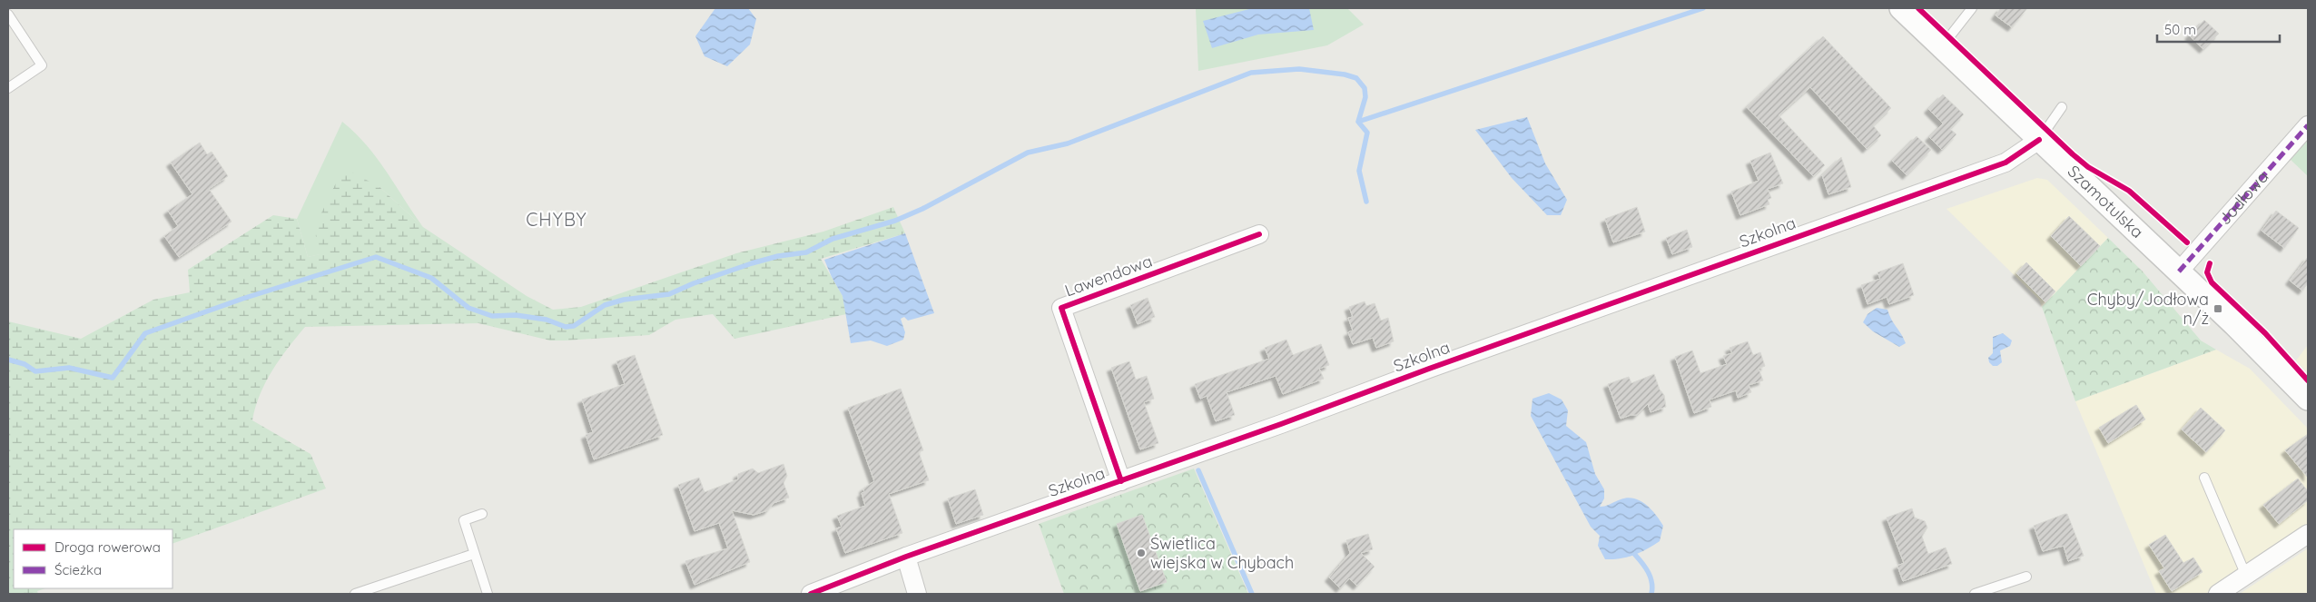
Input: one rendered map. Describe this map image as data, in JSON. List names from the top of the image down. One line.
{"streets":{"street":["Jodłowa","Szamotulska","Szkolna","Lawendowa"]},"crossings":[["Jodłowa","Szamotulska"],["Szamotulska","Szkolna"],["Szkolna","Lawendowa"]],"districts":["CHYBY"],"places":{"transit":["Chyby/Jodłowa n/ż"],"other":["Świetlica wiejska w Chybach"]},"legend":["Droga rowerowa","Ścieżka"],"scale_bar":"50 m"}
